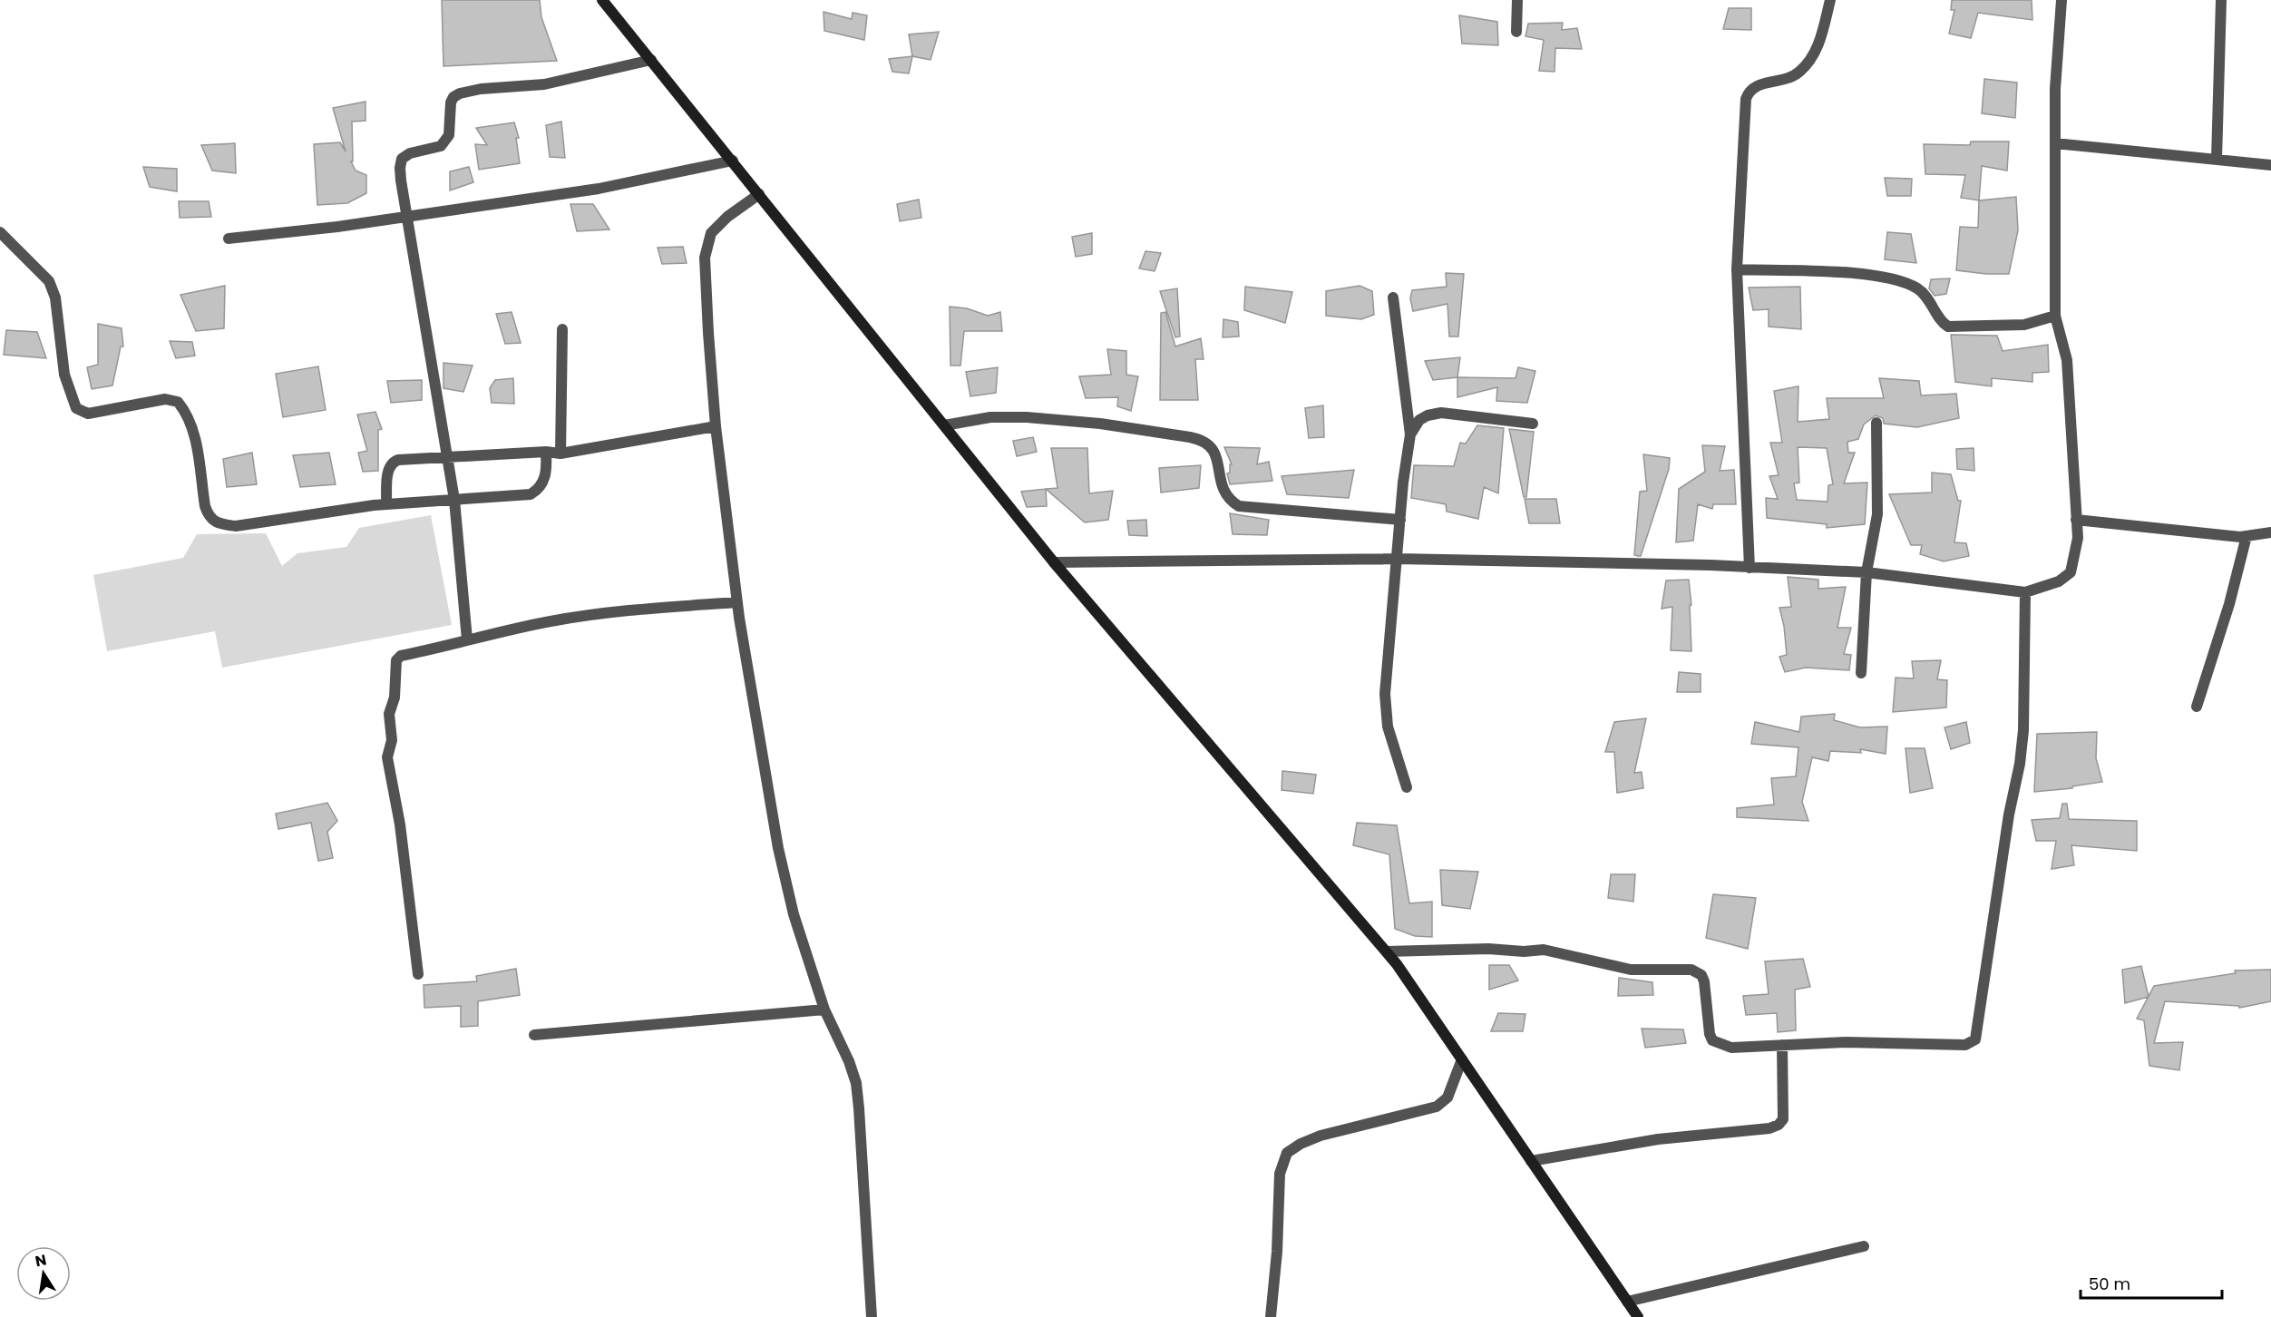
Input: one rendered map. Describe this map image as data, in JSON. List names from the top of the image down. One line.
{"scale_bar":"50 m","north":"top"}
